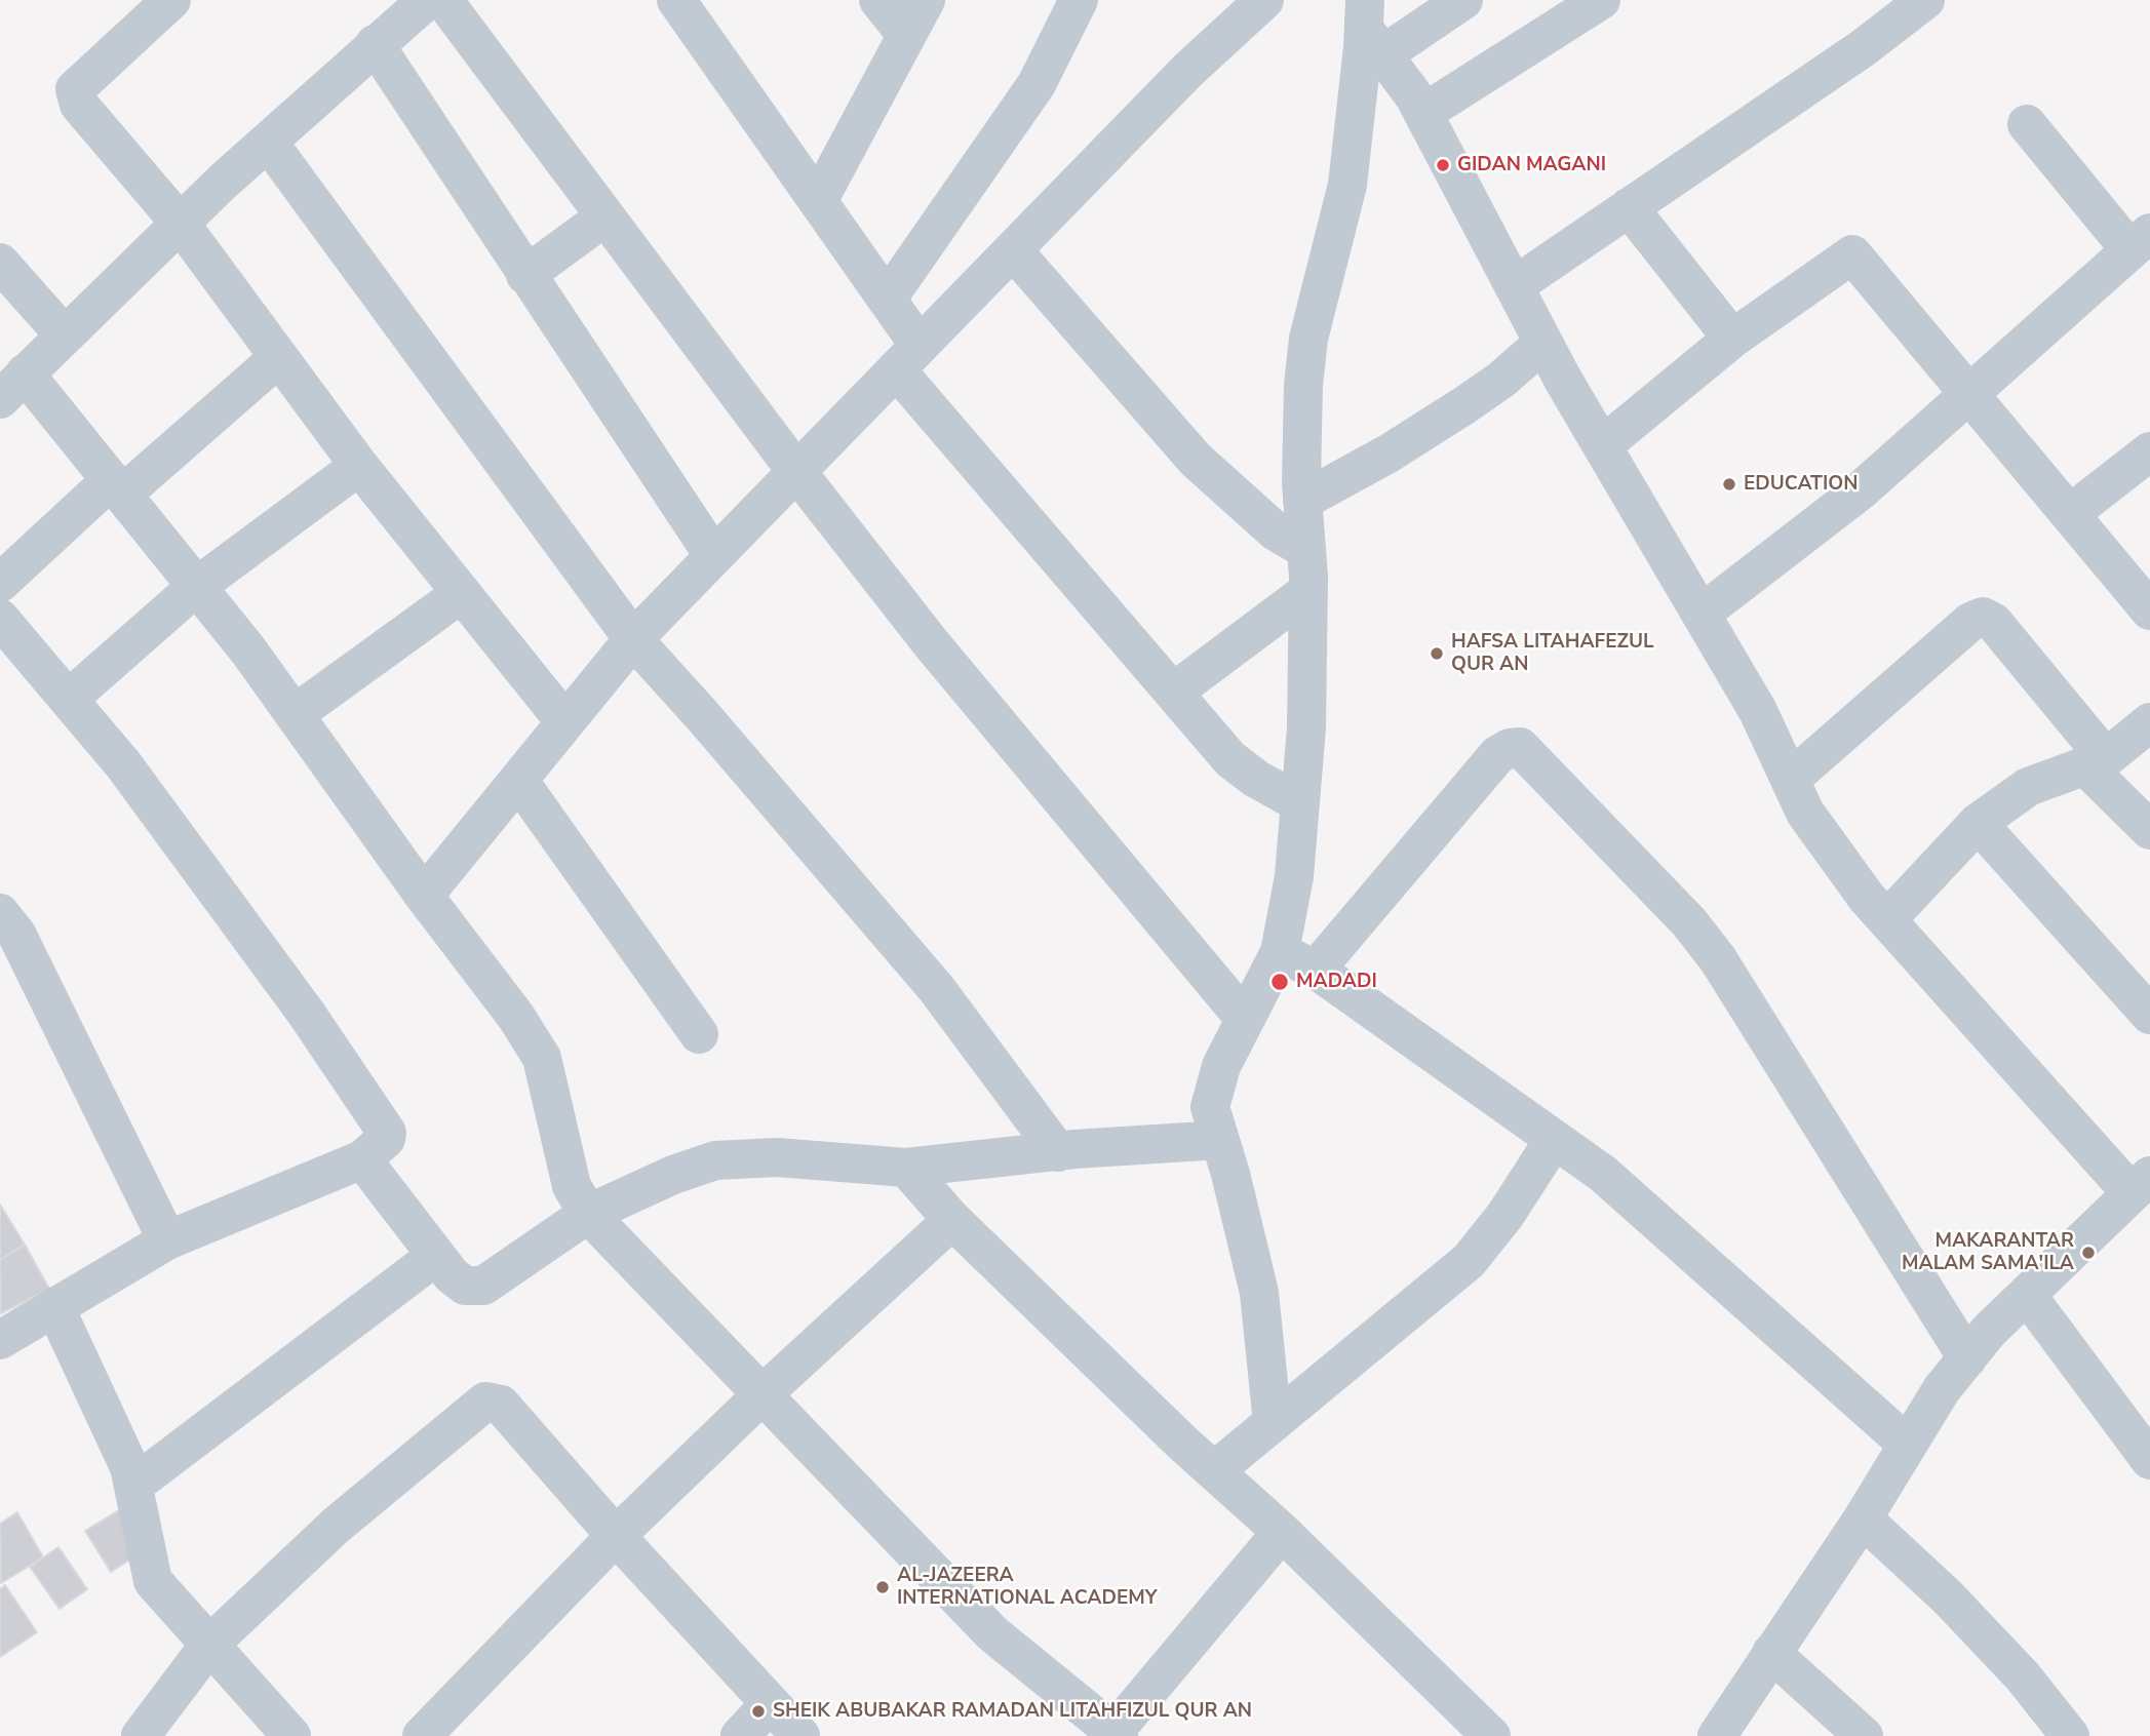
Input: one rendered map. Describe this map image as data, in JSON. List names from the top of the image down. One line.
{"places":["GIDAN MAGANI","EDUCATION","HAFSA LITAHAFEZUL QUR AN","MADADI","MAKARANTAR MALAM SAMA'ILA","AL-JAZEERA INTERNATIONAL ACADEMY","SHEIK ABUBAKAR RAMADAN LITAHFIZUL QUR AN"]}
